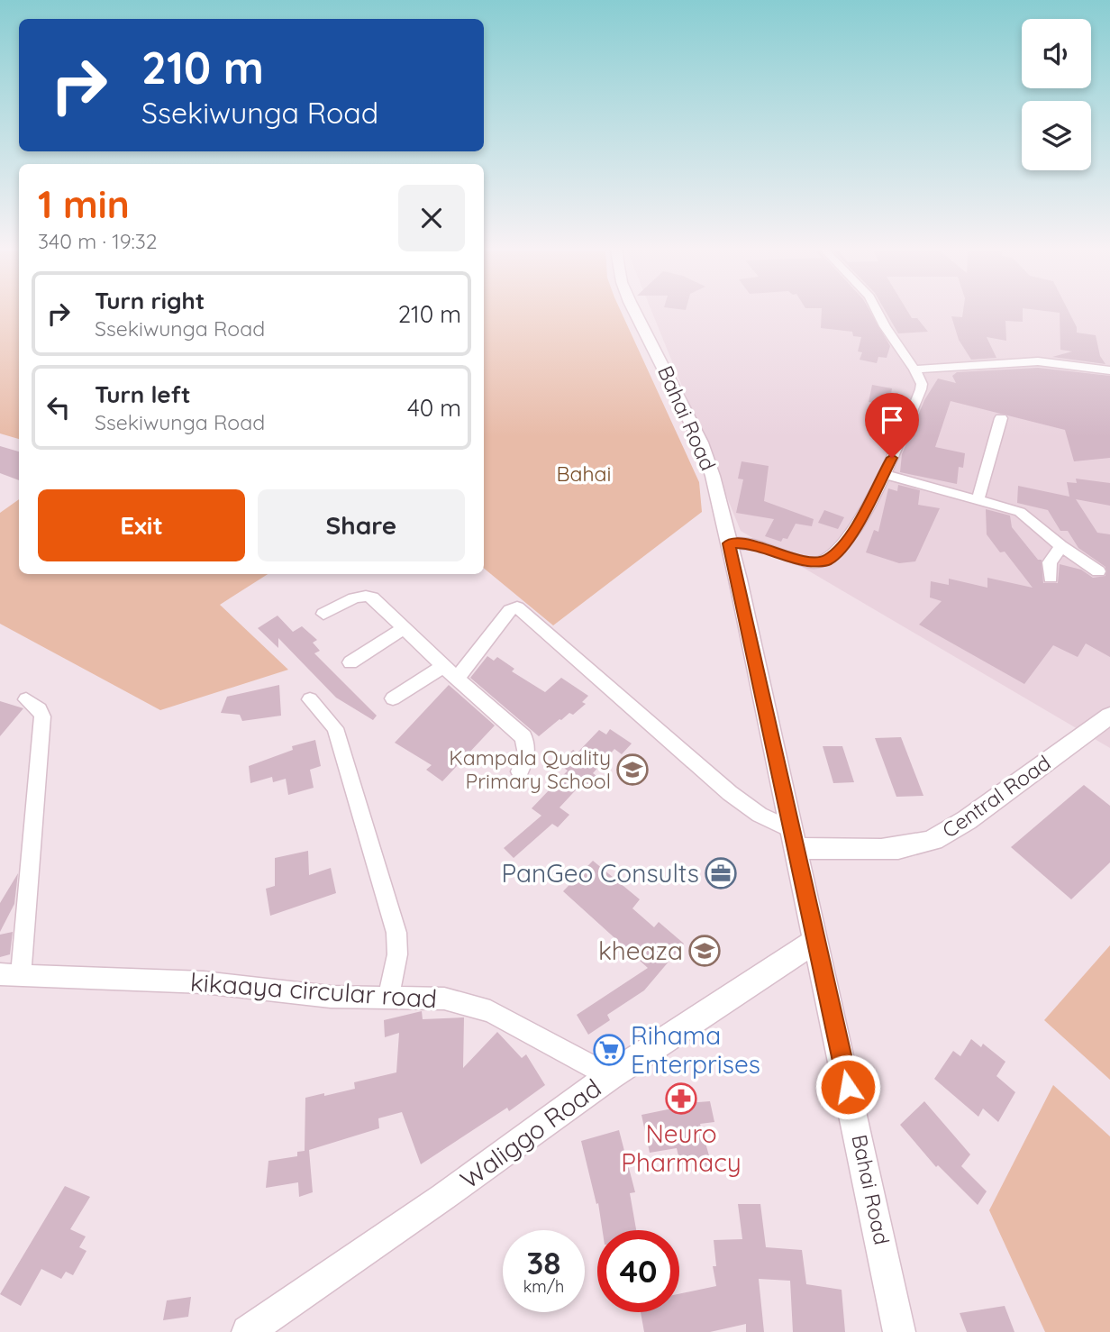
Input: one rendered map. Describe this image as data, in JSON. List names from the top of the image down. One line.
{"streets":{"street":["Bahai Road","Central Road","kikaaya circular road","Waliggo Road"]},"crossings":[["Bahai Road","Central Road"],["Bahai Road","Waliggo Road"],["kikaaya circular road","Waliggo Road"]],"parks":["Bahai"],"places":{"school or university":["Kampala Quality Primary School","kheaza"],"office":["PanGeo Consults"],"supermarket":["Rihama Enterprises"],"pharmacy":["Neuro Pharmacy"]},"page":{"turn":["210 m","Ssekiwunga Road"],"heading":["1 min","340 m · 19:32"],"list":[{"name":"Turn right","note":"Ssekiwunga Road","value":"210 m"},{"name":"Turn left","note":"Ssekiwunga Road","value":"40 m"}],"buttons":["Exit","Share"],"speed":"38 km/h","limit":"40"}}
